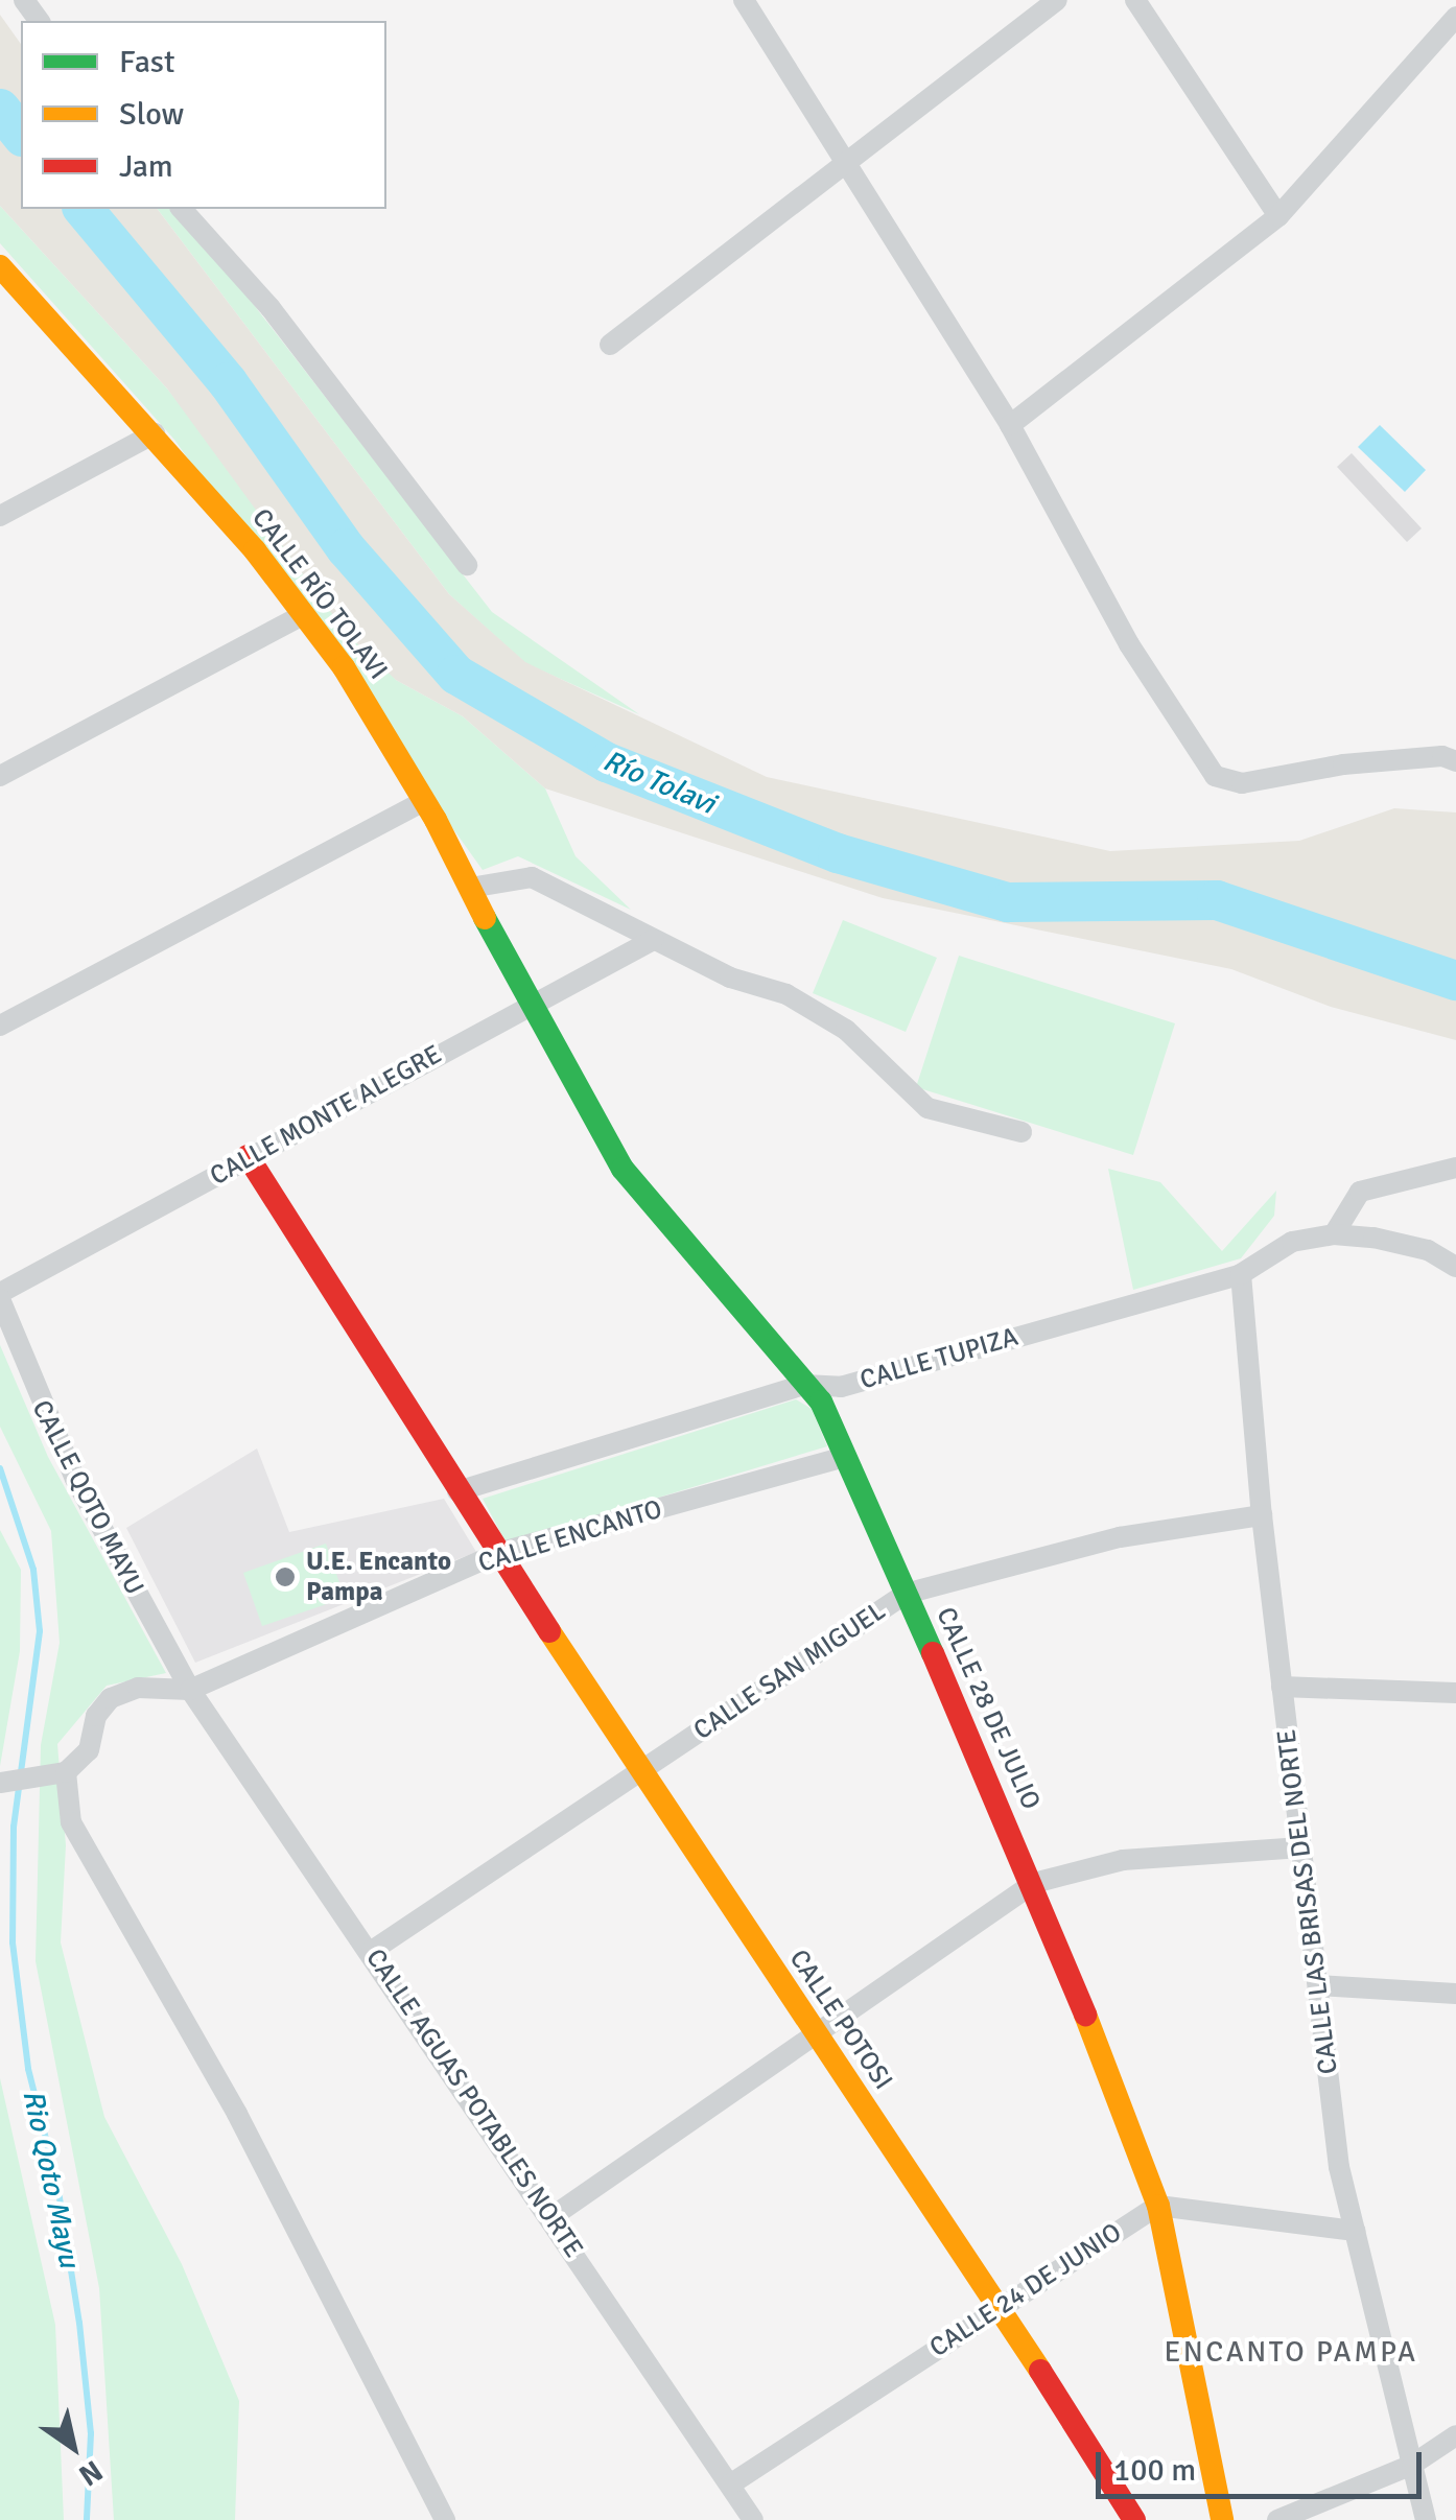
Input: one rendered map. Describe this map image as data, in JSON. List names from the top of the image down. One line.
{"streets":{"street":["CALLE RÍO TOLAVI","CALLE MONTE ALEGRE","CALLE TUPIZA","CALLE QOTO MAYU","CALLE ENCANTO","CALLE SAN MIGUEL","CALLE 28 DE JULIO","CALLE LAS BRISAS DEL NORTE","CALLE POTOSI","CALLE AGUAS POTABLES NORTE","CALLE 24 DE JUNIO"]},"crossings":[["CALLE RÍO TOLAVI","CALLE MONTE ALEGRE"],["CALLE RÍO TOLAVI","CALLE 28 DE JULIO"],["CALLE MONTE ALEGRE","CALLE QOTO MAYU"],["CALLE MONTE ALEGRE","CALLE 28 DE JULIO"],["CALLE MONTE ALEGRE","CALLE POTOSI"],["CALLE TUPIZA","CALLE 28 DE JULIO"],["CALLE TUPIZA","CALLE LAS BRISAS DEL NORTE"],["CALLE TUPIZA","CALLE POTOSI"],["CALLE QOTO MAYU","CALLE ENCANTO"],["CALLE QOTO MAYU","CALLE AGUAS POTABLES NORTE"],["CALLE ENCANTO","CALLE 28 DE JULIO"],["CALLE ENCANTO","CALLE POTOSI"],["CALLE ENCANTO","CALLE AGUAS POTABLES NORTE"],["CALLE SAN MIGUEL","CALLE 28 DE JULIO"],["CALLE SAN MIGUEL","CALLE LAS BRISAS DEL NORTE"],["CALLE SAN MIGUEL","CALLE POTOSI"],["CALLE SAN MIGUEL","CALLE AGUAS POTABLES NORTE"],["CALLE 28 DE JULIO","CALLE 24 DE JUNIO"],["CALLE POTOSI","CALLE 24 DE JUNIO"],["CALLE AGUAS POTABLES NORTE","CALLE 24 DE JUNIO"]],"districts":["ENCANTO PAMPA"],"water":["Río Tolavi","Rio Qoto Mayu"],"places":["U.E. Encanto Pampa"],"legend":["Fast","Slow","Jam"],"scale_bar":"100 m","north":"bottom right"}
